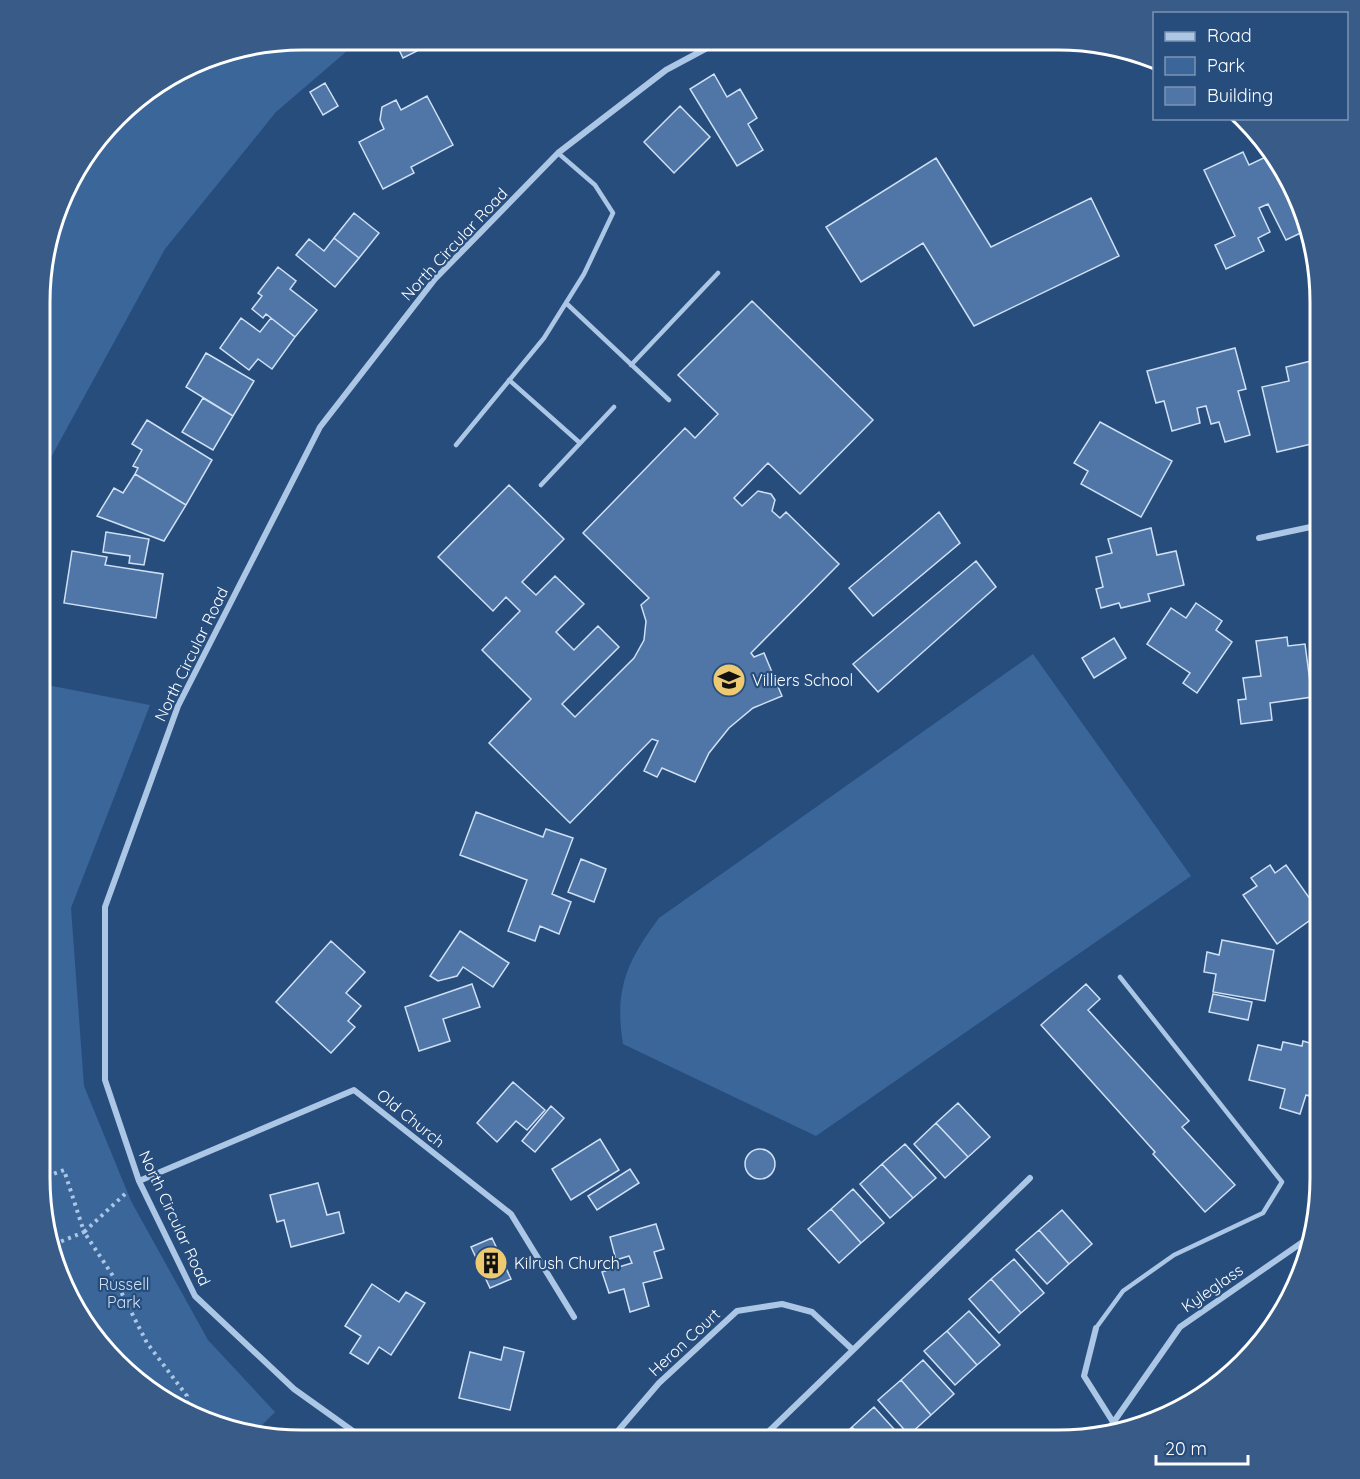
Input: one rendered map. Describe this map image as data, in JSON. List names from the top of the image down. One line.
{"streets":{"street":["North Circular Road","Old Church","Kyleglass","Heron Court"]},"crossings":[["North Circular Road","Old Church"]],"parks":["Russell Park"],"places":{"school or university":["Villiers School"],"building":["Kilrush Church"]},"legend":["Road","Park","Building"],"scale_bar":"20 m"}
